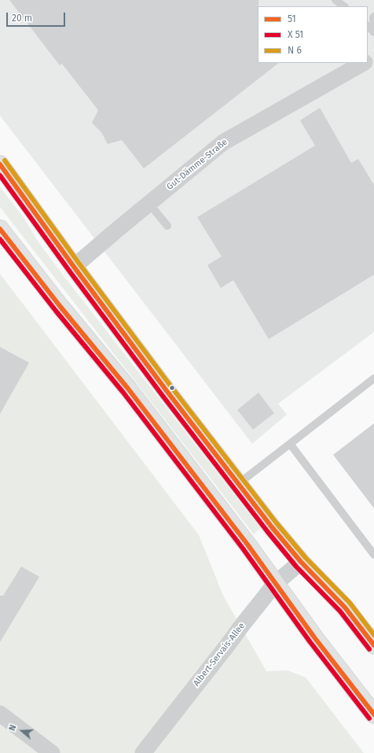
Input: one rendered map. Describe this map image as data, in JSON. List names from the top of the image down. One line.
{"streets":{"street":["Gut-Dämme-Straße","Albert-Servais-Allee"]},"lines":["transit line 51"],"legend":["51","X 51","N 6"],"scale_bar":"20 m","north":"left"}
